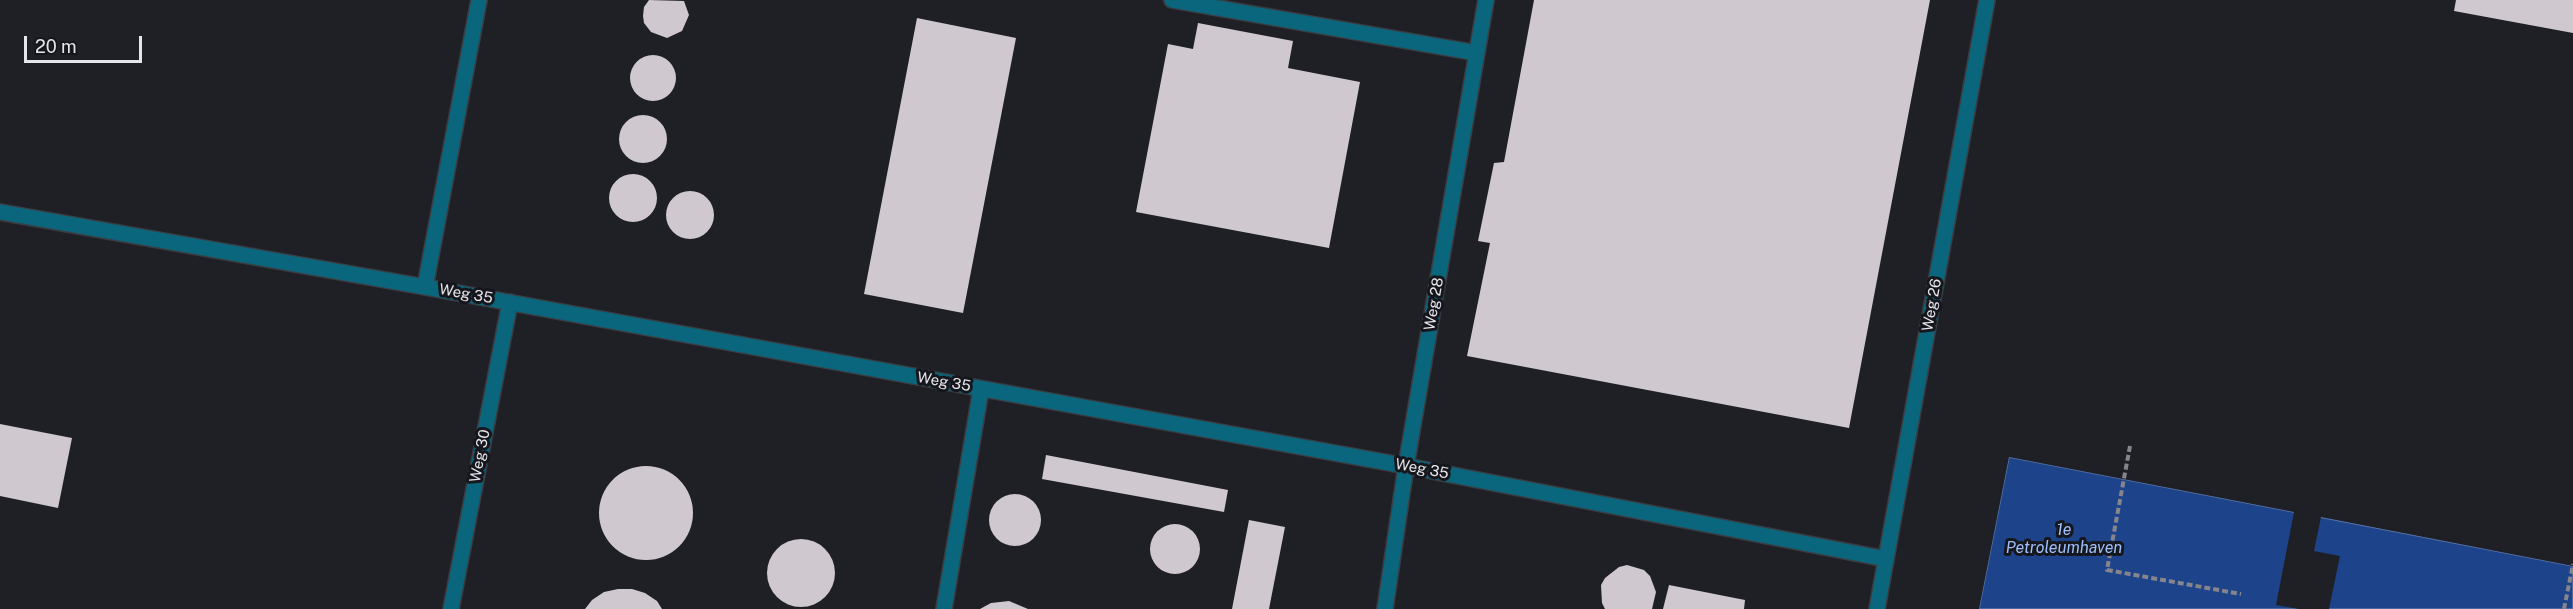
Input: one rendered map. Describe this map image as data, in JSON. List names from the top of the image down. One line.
{"streets":{"lane":["Weg 35","Weg 28","Weg 26","Weg 30"]},"crossings":[["Weg 35","Weg 28"],["Weg 35","Weg 26"],["Weg 35","Weg 30"]],"water":["1e Petroleumhaven"],"scale_bar":"20 m"}
